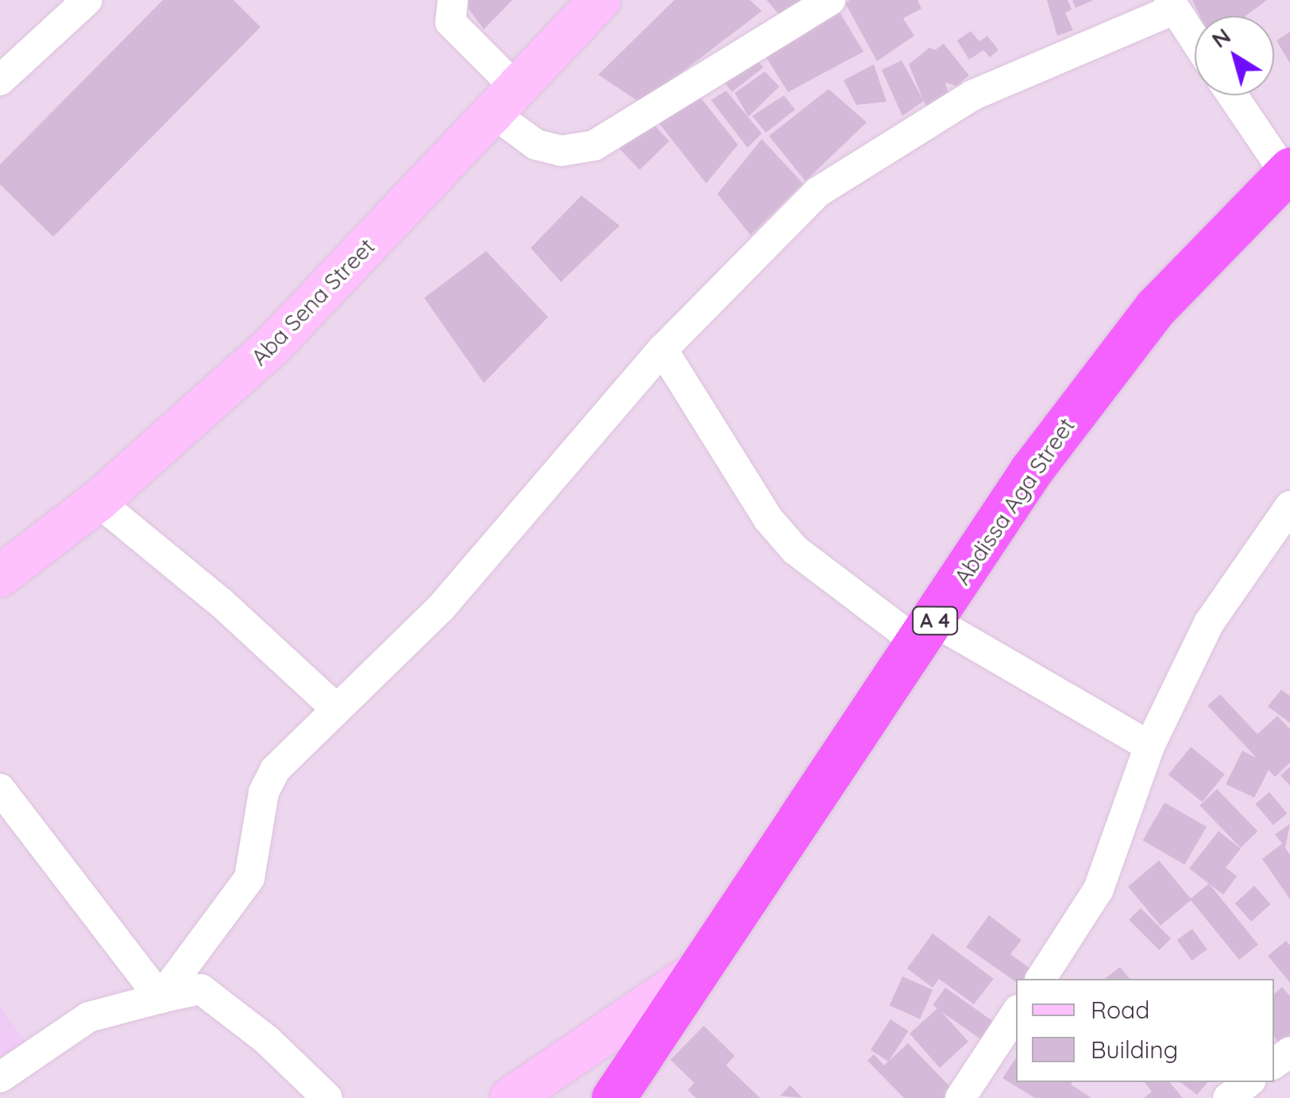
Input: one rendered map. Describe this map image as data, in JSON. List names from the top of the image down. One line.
{"streets":{"highway":["Abdissa Aga Street","A 4"],"street":["Aba Sena Street"]},"legend":["Road","Building"],"north":"top left"}
